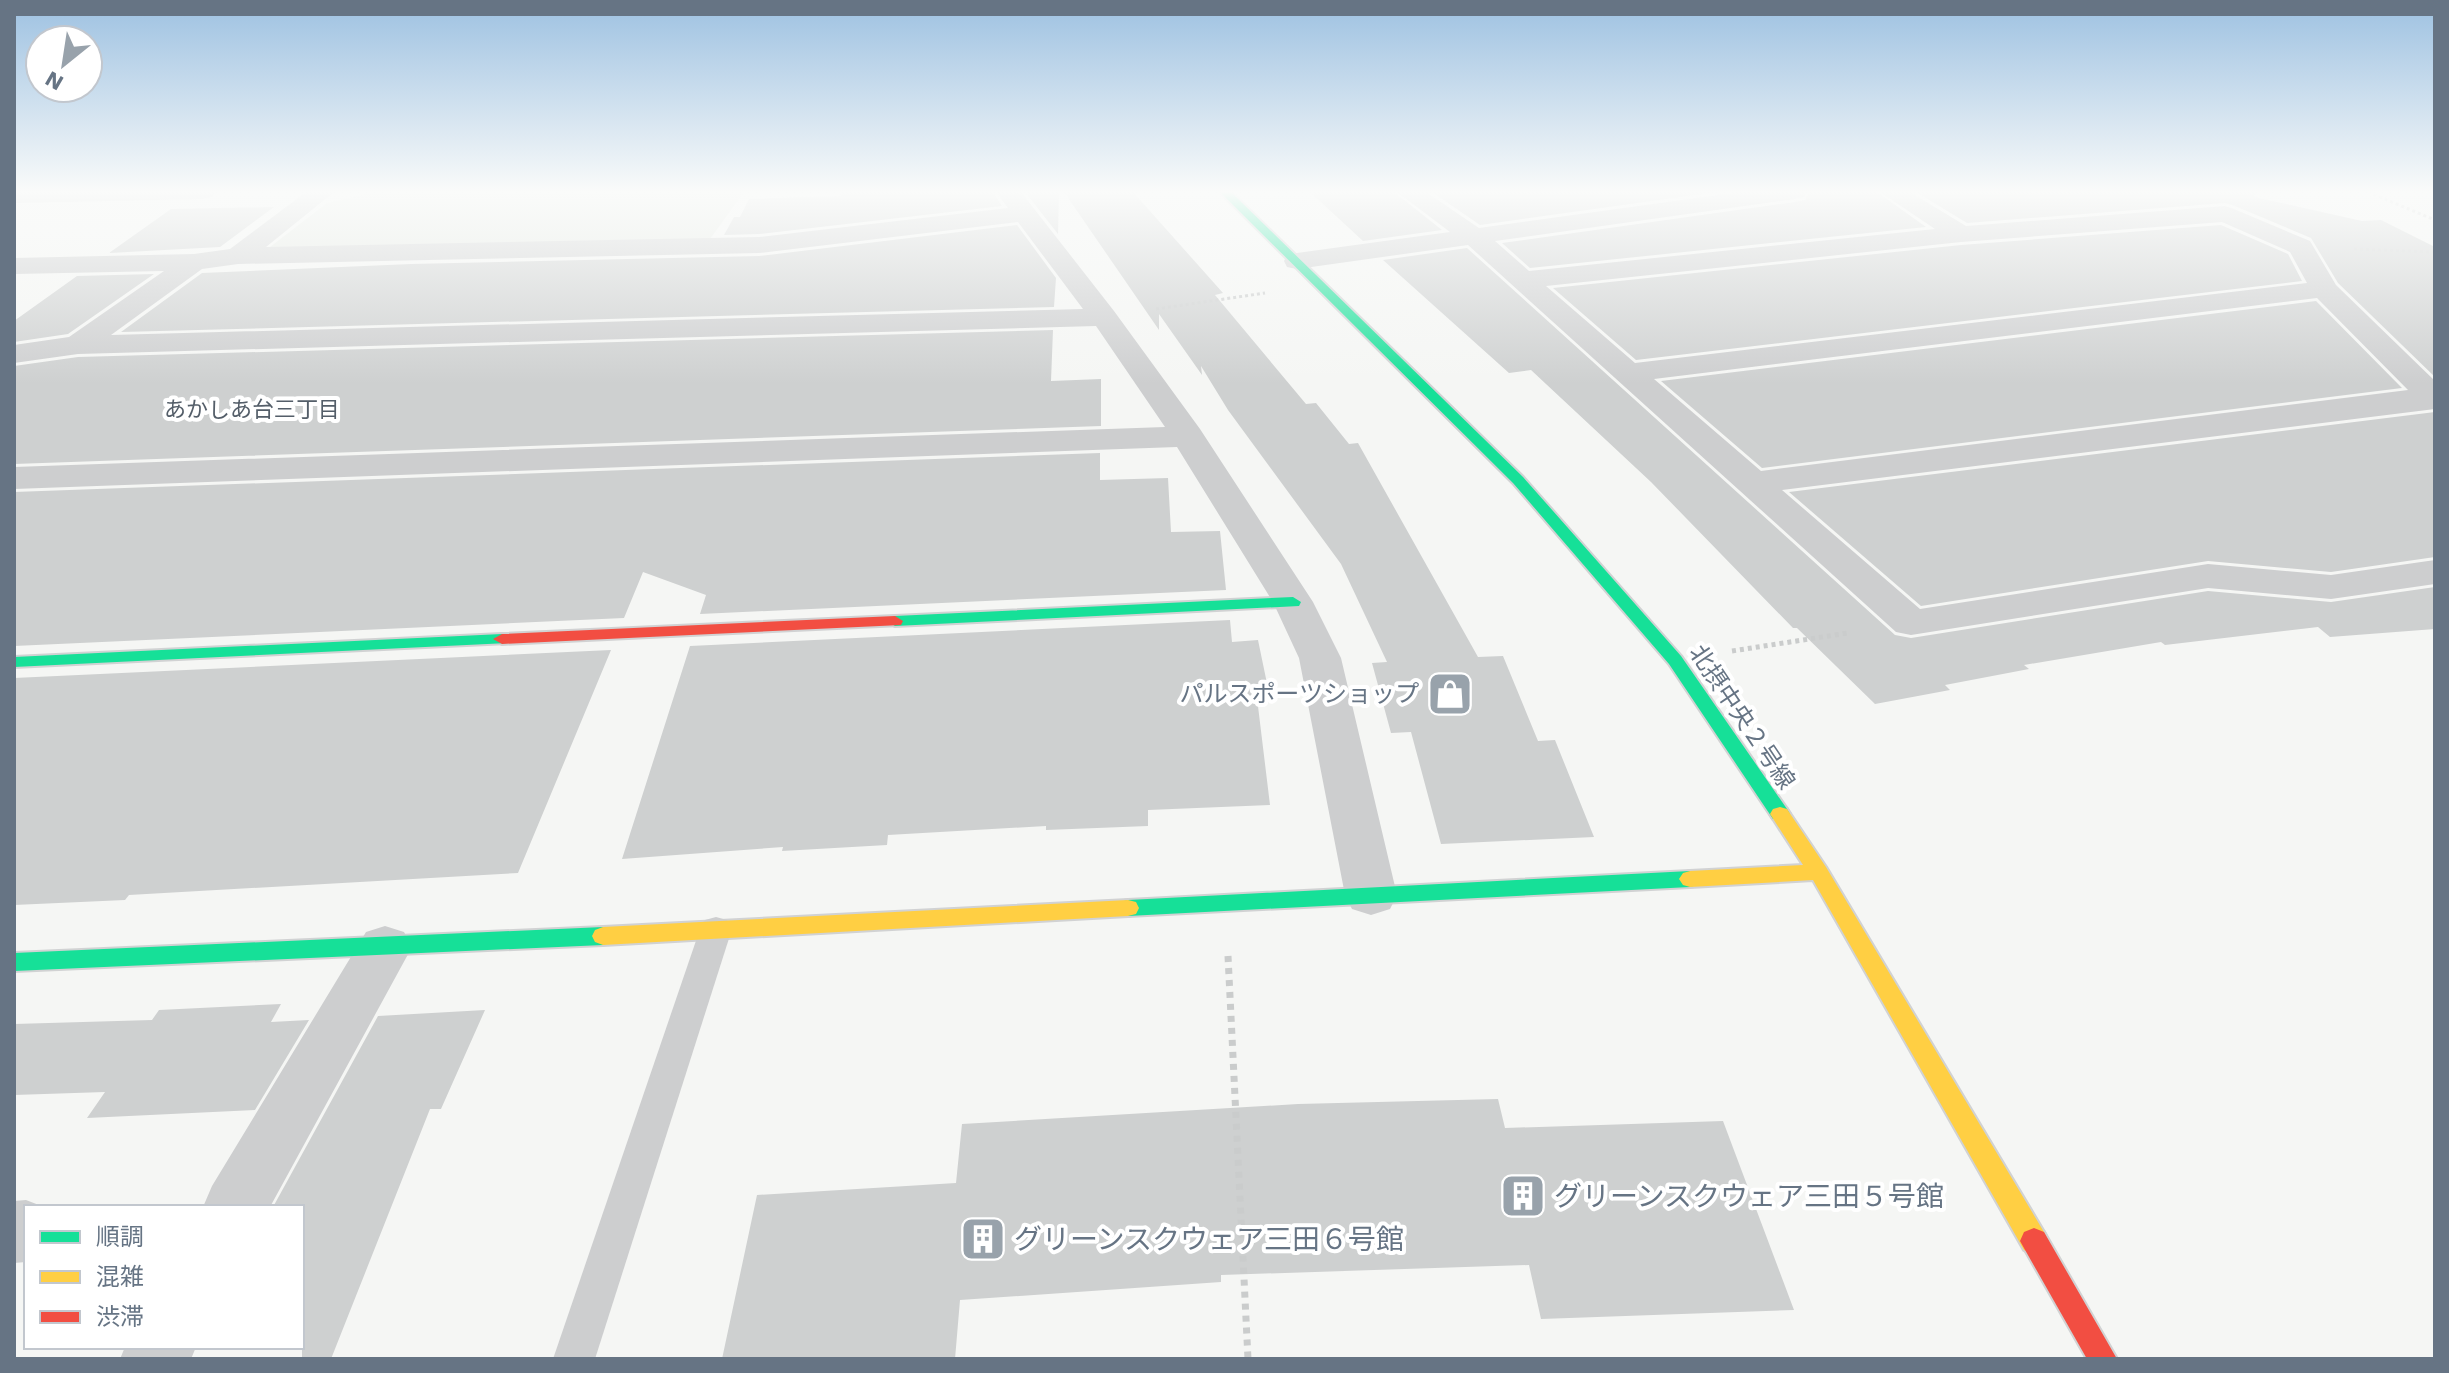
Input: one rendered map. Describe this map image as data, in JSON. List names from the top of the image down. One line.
{"streets":{"street":["北摂中央２号線"]},"districts":["あかしあ台三丁目"],"places":{"shop":["パルスポーツショップ"],"building":["グリーンスクウェア三田５号館","グリーンスクウェア三田６号館"]},"legend":["順調","混雑","渋滞"],"north":"bottom left"}
